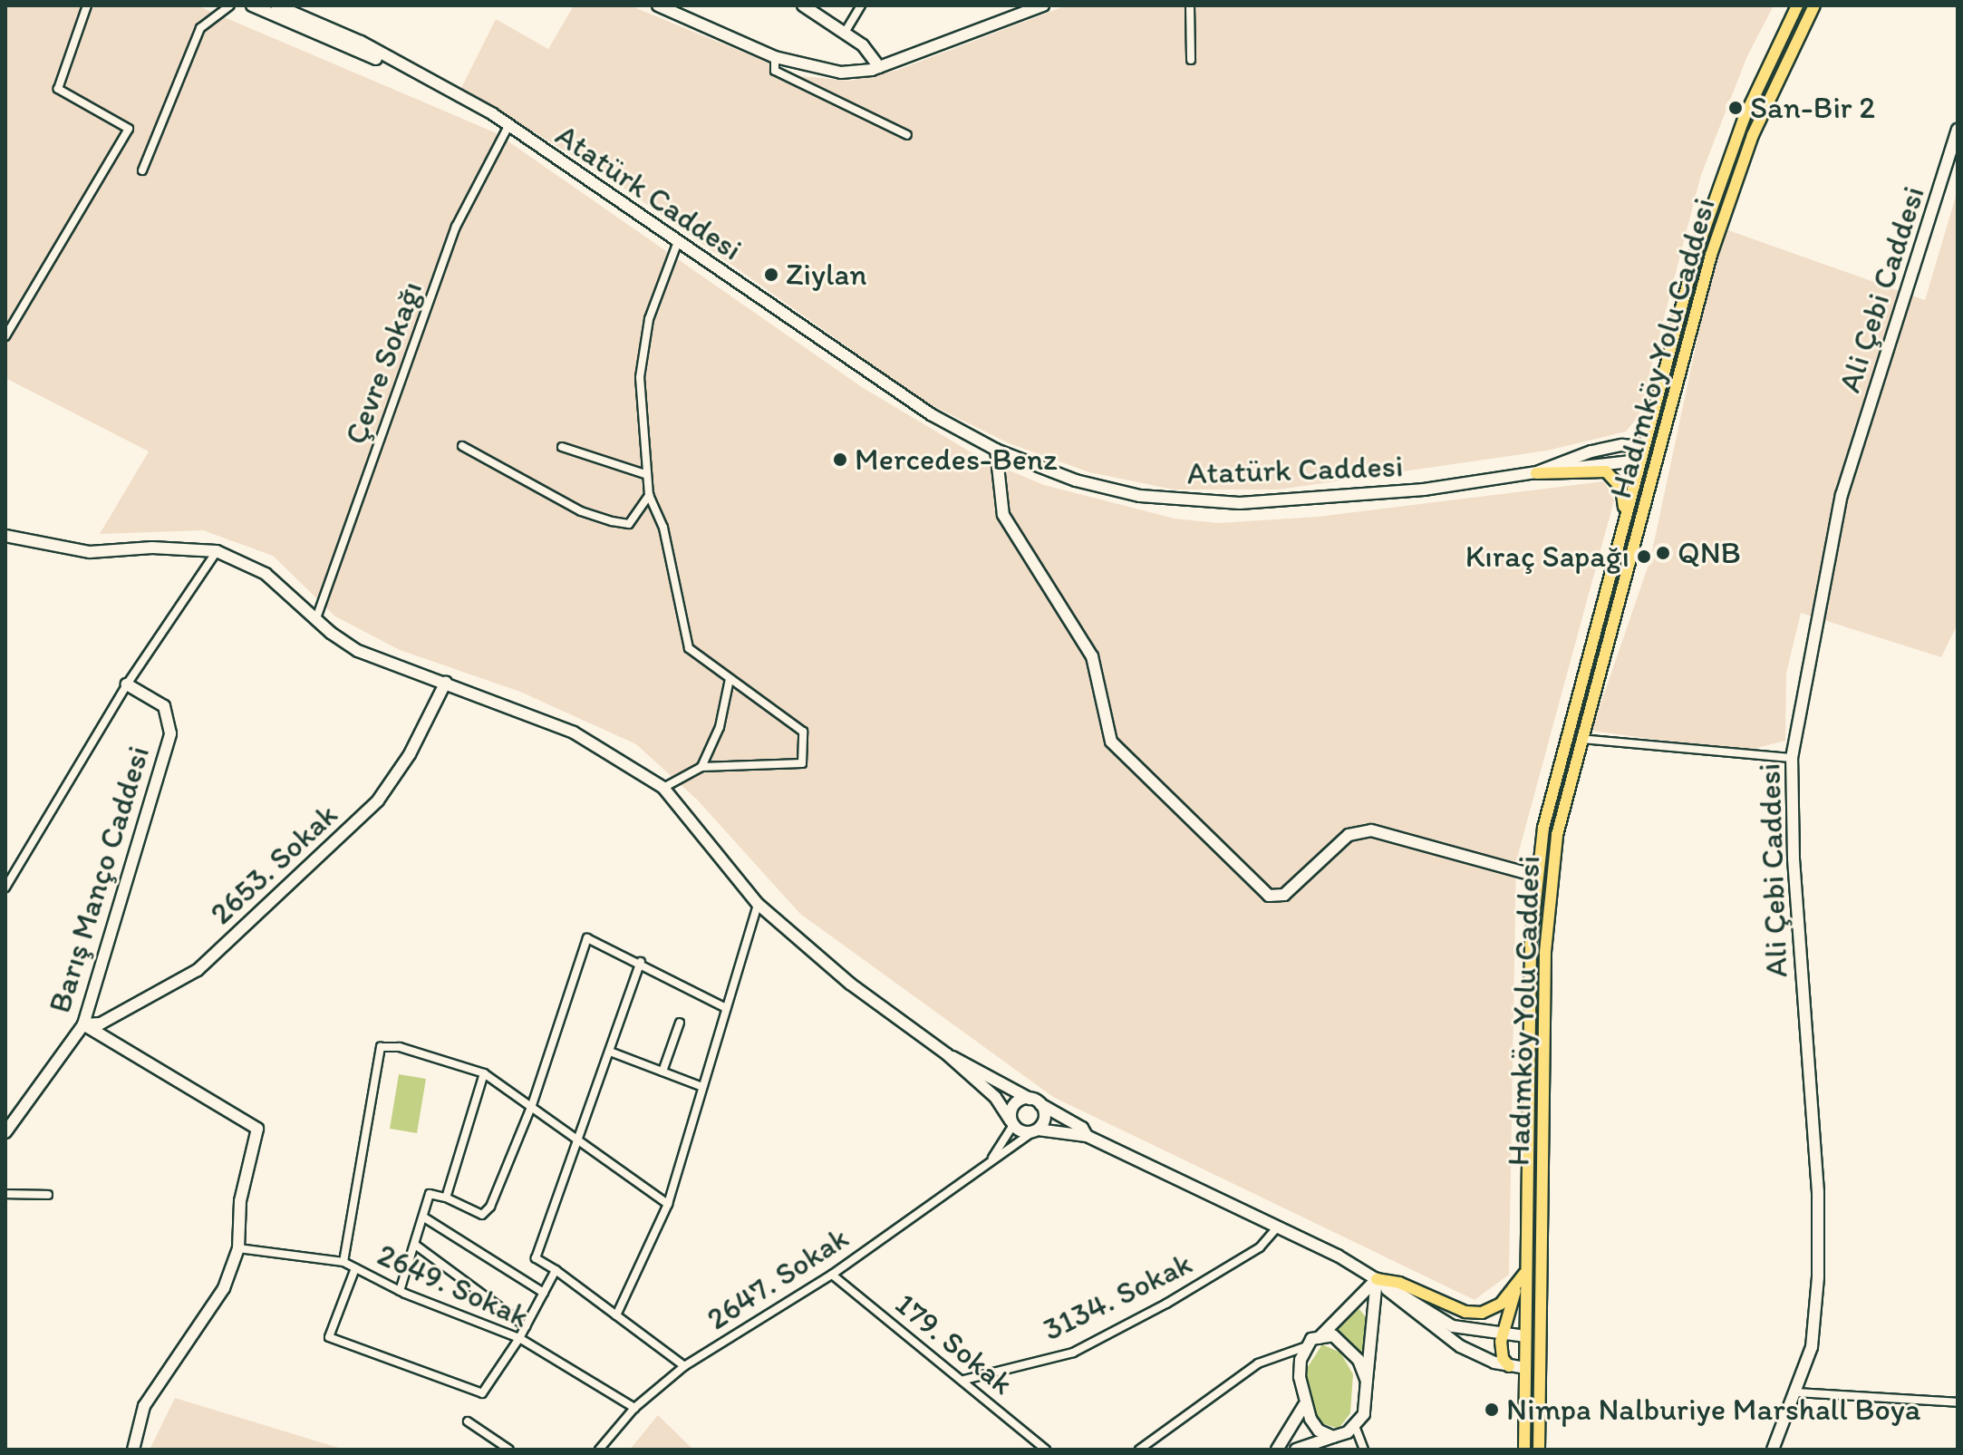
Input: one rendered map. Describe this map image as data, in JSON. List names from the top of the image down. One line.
{"streets":{"main road":["Hadımköy Yolu Caddesi"],"street":["Atatürk Caddesi","Ali Çebi Caddesi","Çevre Sokağı","2653. Sokak","Barış Manço Caddesi","2647. Sokak","2649. Sokak","3134. Sokak","179. Sokak"]},"crossings":[["Atatürk Caddesi","Çevre Sokağı"],["2653. Sokak","Barış Manço Caddesi"],["2647. Sokak","2649. Sokak"],["2647. Sokak","179. Sokak"],["3134. Sokak","179. Sokak"]],"places":["San-Bir 2","Ziylan","Mercedes-Benz","QNB","Kıraç Sapağı","Nimpa Nalburiye Marshall Boya"]}
